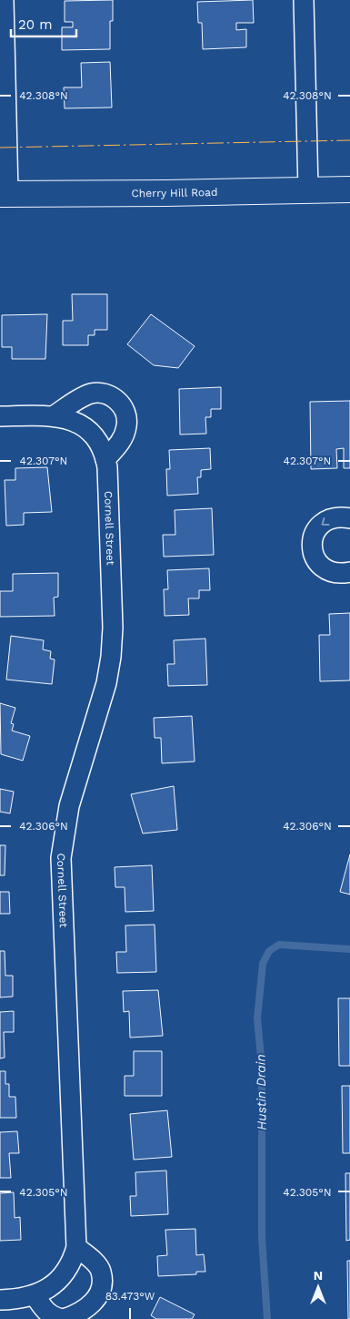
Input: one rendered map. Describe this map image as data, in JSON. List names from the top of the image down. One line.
{"streets":{"main road":["Cherry Hill Road"],"street":["Cornell Street"]},"water":["Hustin Drain"],"scale_bar":"20 m","north":"top","coordinates":["42.308°N","42.307°N","42.306°N","42.305°N","83.473°W"]}
